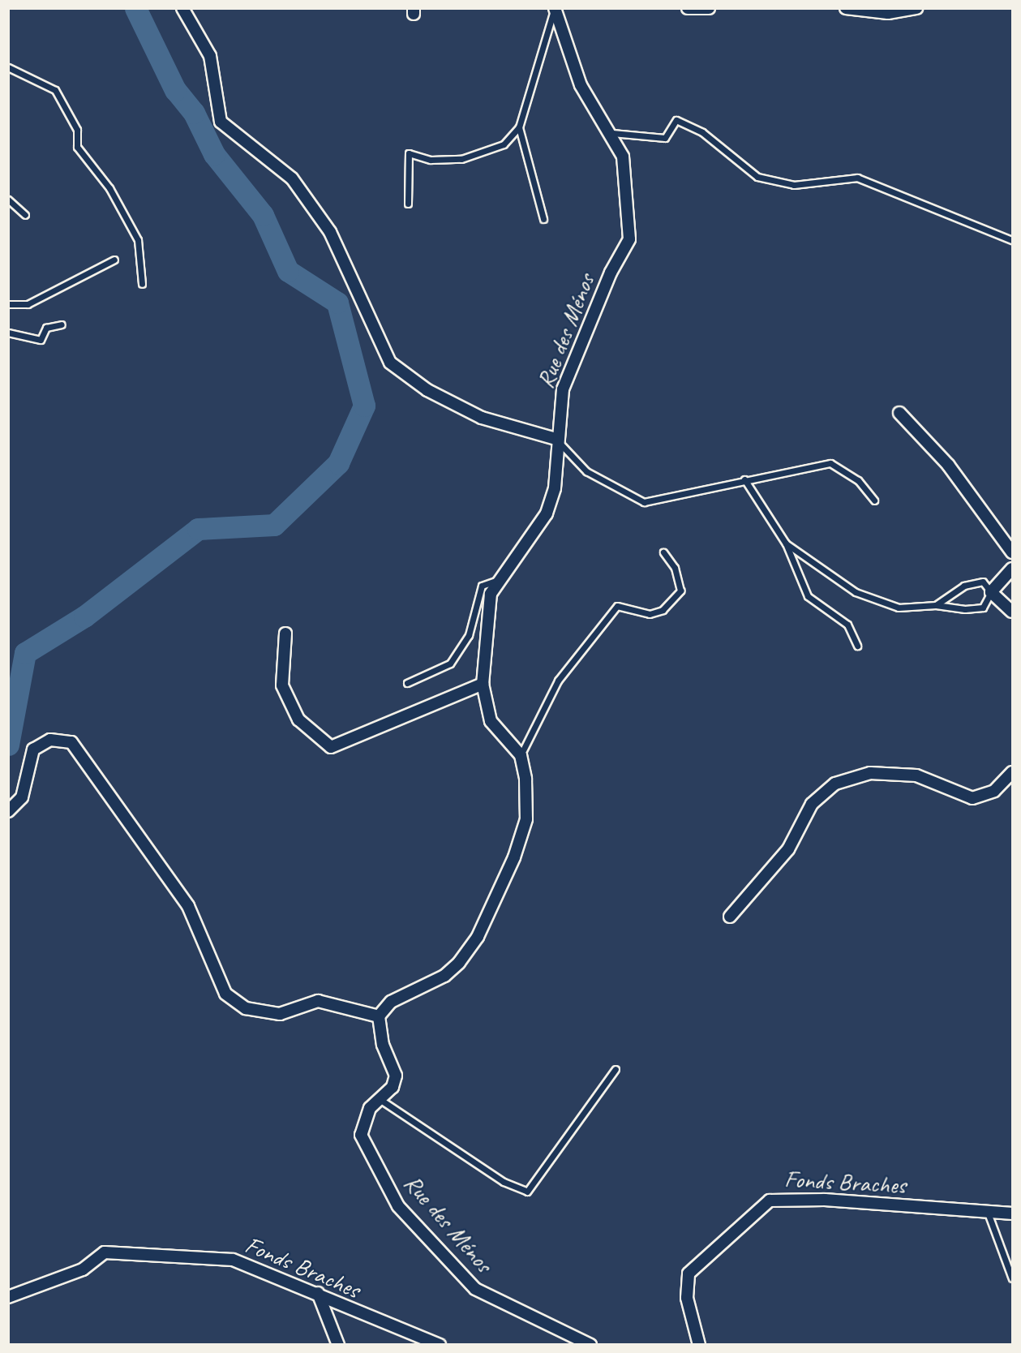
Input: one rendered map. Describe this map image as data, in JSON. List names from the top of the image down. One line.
{"streets":{"street":["Rue des Ménos","Fonds Braches"]}}
